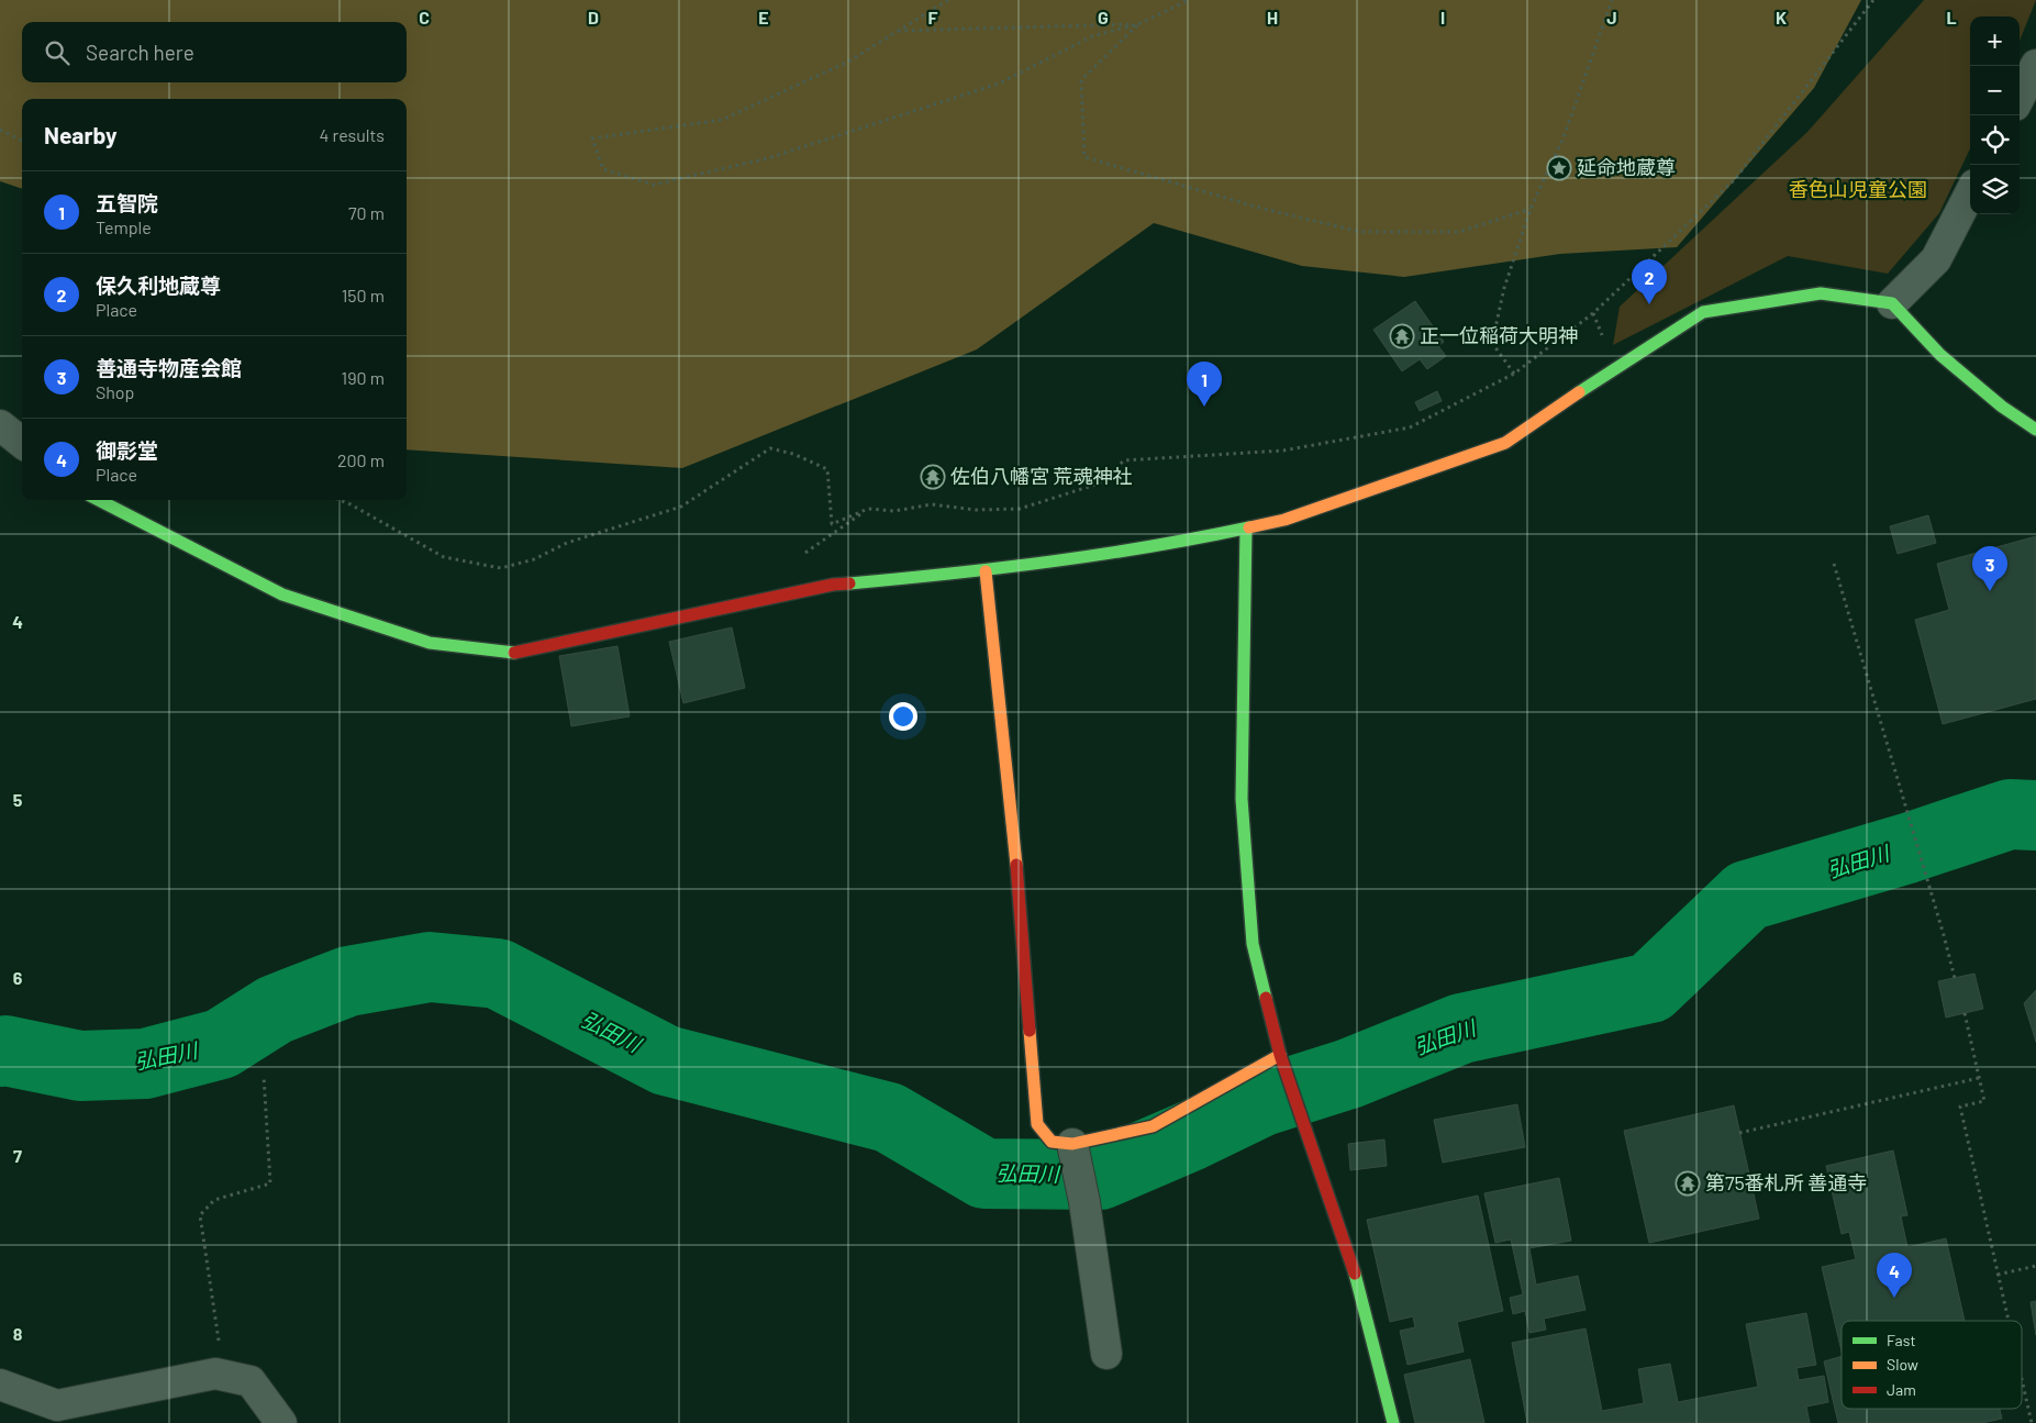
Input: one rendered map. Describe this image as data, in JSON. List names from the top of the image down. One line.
{"water":["弘田川"],"parks":["香色山児童公園"],"places":{"place":["延命地蔵尊"],"temple":["正一位稲荷大明神","佐伯八幡宮 荒魂神社","第75番札所 善通寺"]},"legend":["Fast","Slow","Jam"],"page":{"map_buttons":["+","−"],"search":"Search here","heading":["Nearby","4 results"],"list":[{"mark":"1","name":"五智院","note":"Temple","value":"70 m"},{"mark":"2","name":"保久利地蔵尊","note":"Place","value":"150 m"},{"mark":"3","name":"善通寺物産会館","note":"Shop","value":"190 m"},{"mark":"4","name":"御影堂","note":"Place","value":"200 m"}],"pins":["2","1","3","4"]},"grid":{"columns":["C","D","E","F","G","H","I","J","K","L"],"rows":["4","5","6","7","8"]}}
